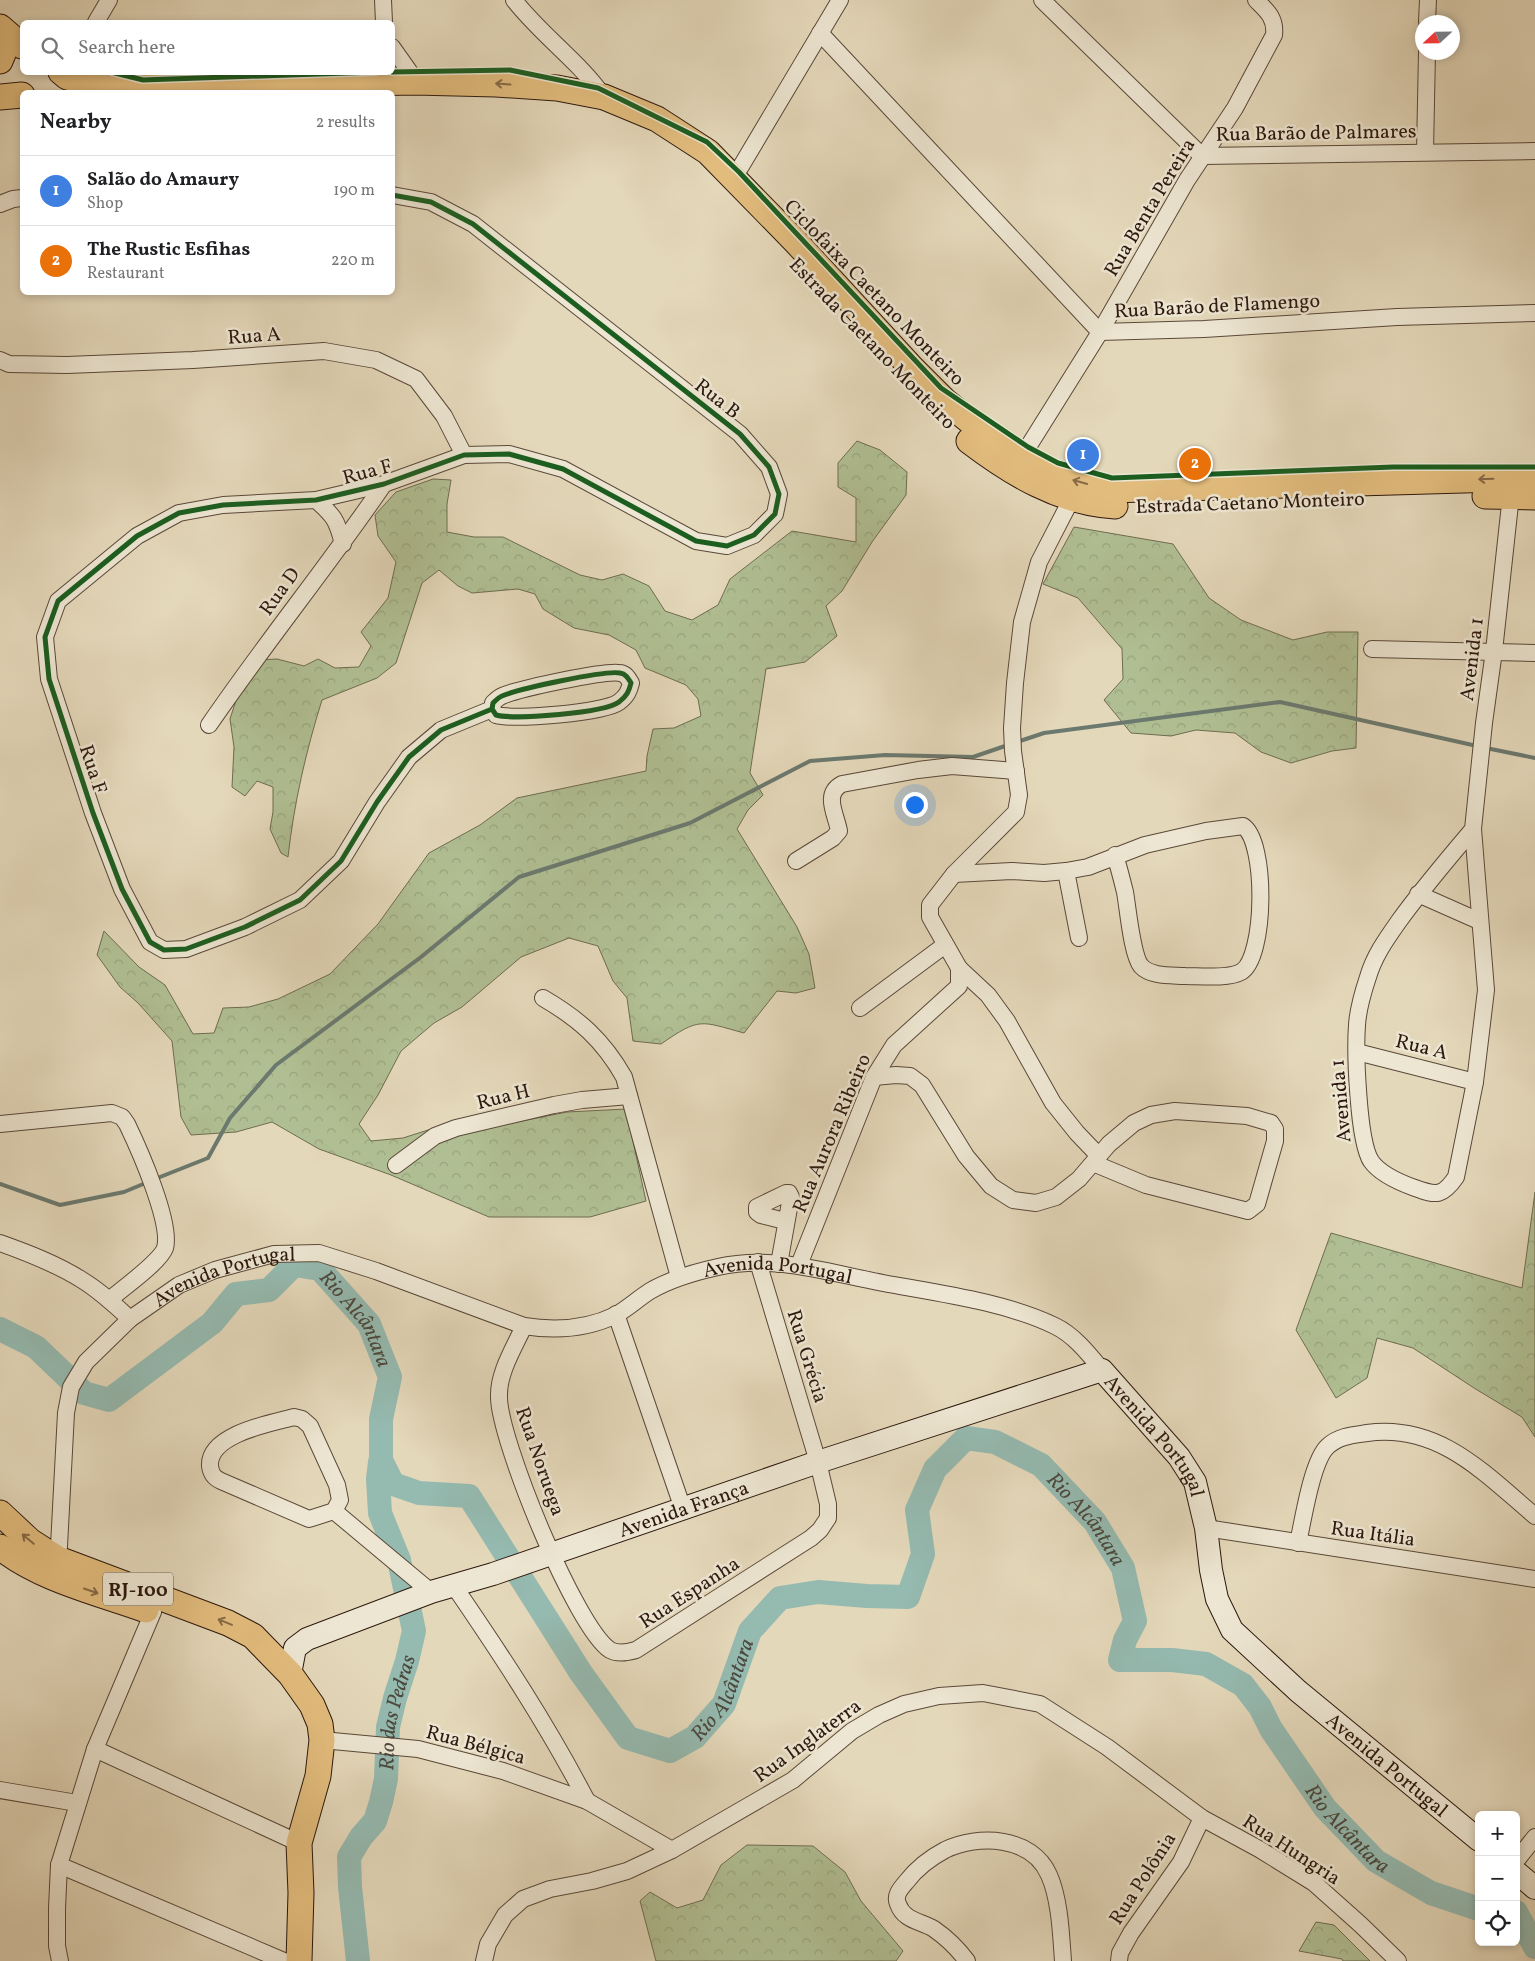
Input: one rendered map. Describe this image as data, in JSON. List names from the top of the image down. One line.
{"streets":{"main road":["Estrada Caetano Monteiro","RJ-100"],"street":["Rua Barão de Palmares","Rua Benta Pereira","Rua Barão de Flamengo","Rua A","Rua B","Rua F","Rua D","Avenida 1","Rua H","Rua Aurora Ribeiro","Avenida Portugal","Rua Grécia","Rua Noruega","Avenida França","Rua Itália","Rua Espanha","Rua Inglaterra","Rua Bélgica","Rua Hungria","Rua Polônia"],"cycle path":["Ciclofaixa Caetano Monteiro"]},"crossings":[["Rua Barão de Palmares","Rua Benta Pereira"],["Rua Benta Pereira","Rua Barão de Flamengo"],["Rua Benta Pereira","Estrada Caetano Monteiro"],["Rua A","Rua B"],["Rua A","Rua F"],["Rua A","Avenida 1"],["Estrada Caetano Monteiro","Avenida 1"],["Rua B","Rua F"],["Rua F","Rua D"],["Rua Aurora Ribeiro","Avenida Portugal"],["Avenida Portugal","Rua Grécia"],["Avenida Portugal","Rua Noruega"],["Avenida Portugal","Avenida França"],["Avenida Portugal","Rua Itália"],["Avenida Portugal","RJ-100"],["Rua Grécia","Avenida França"],["Rua Grécia","Rua Espanha"],["Rua Noruega","Avenida França"],["Rua Noruega","Rua Espanha"],["Avenida França","RJ-100"],["Avenida França","Rua Espanha"],["Avenida França","Rua Bélgica"],["RJ-100","Rua Bélgica"],["Rua Inglaterra","Rua Bélgica"],["Rua Inglaterra","Rua Hungria"],["Rua Inglaterra","Rua Polônia"],["Rua Hungria","Rua Polônia"]],"water":["Rio Alcântara","Rio das Pedras"],"north":"left","page":{"search":"Search here","heading":["Nearby","2 results"],"list":[{"mark":"1","name":"Salão do Amaury","note":"Shop","value":"190 m"},{"mark":"2","name":"The Rustic Esfihas","note":"Restaurant","value":"220 m"}],"pins":["1","2"],"map_buttons":["+","−"]}}
